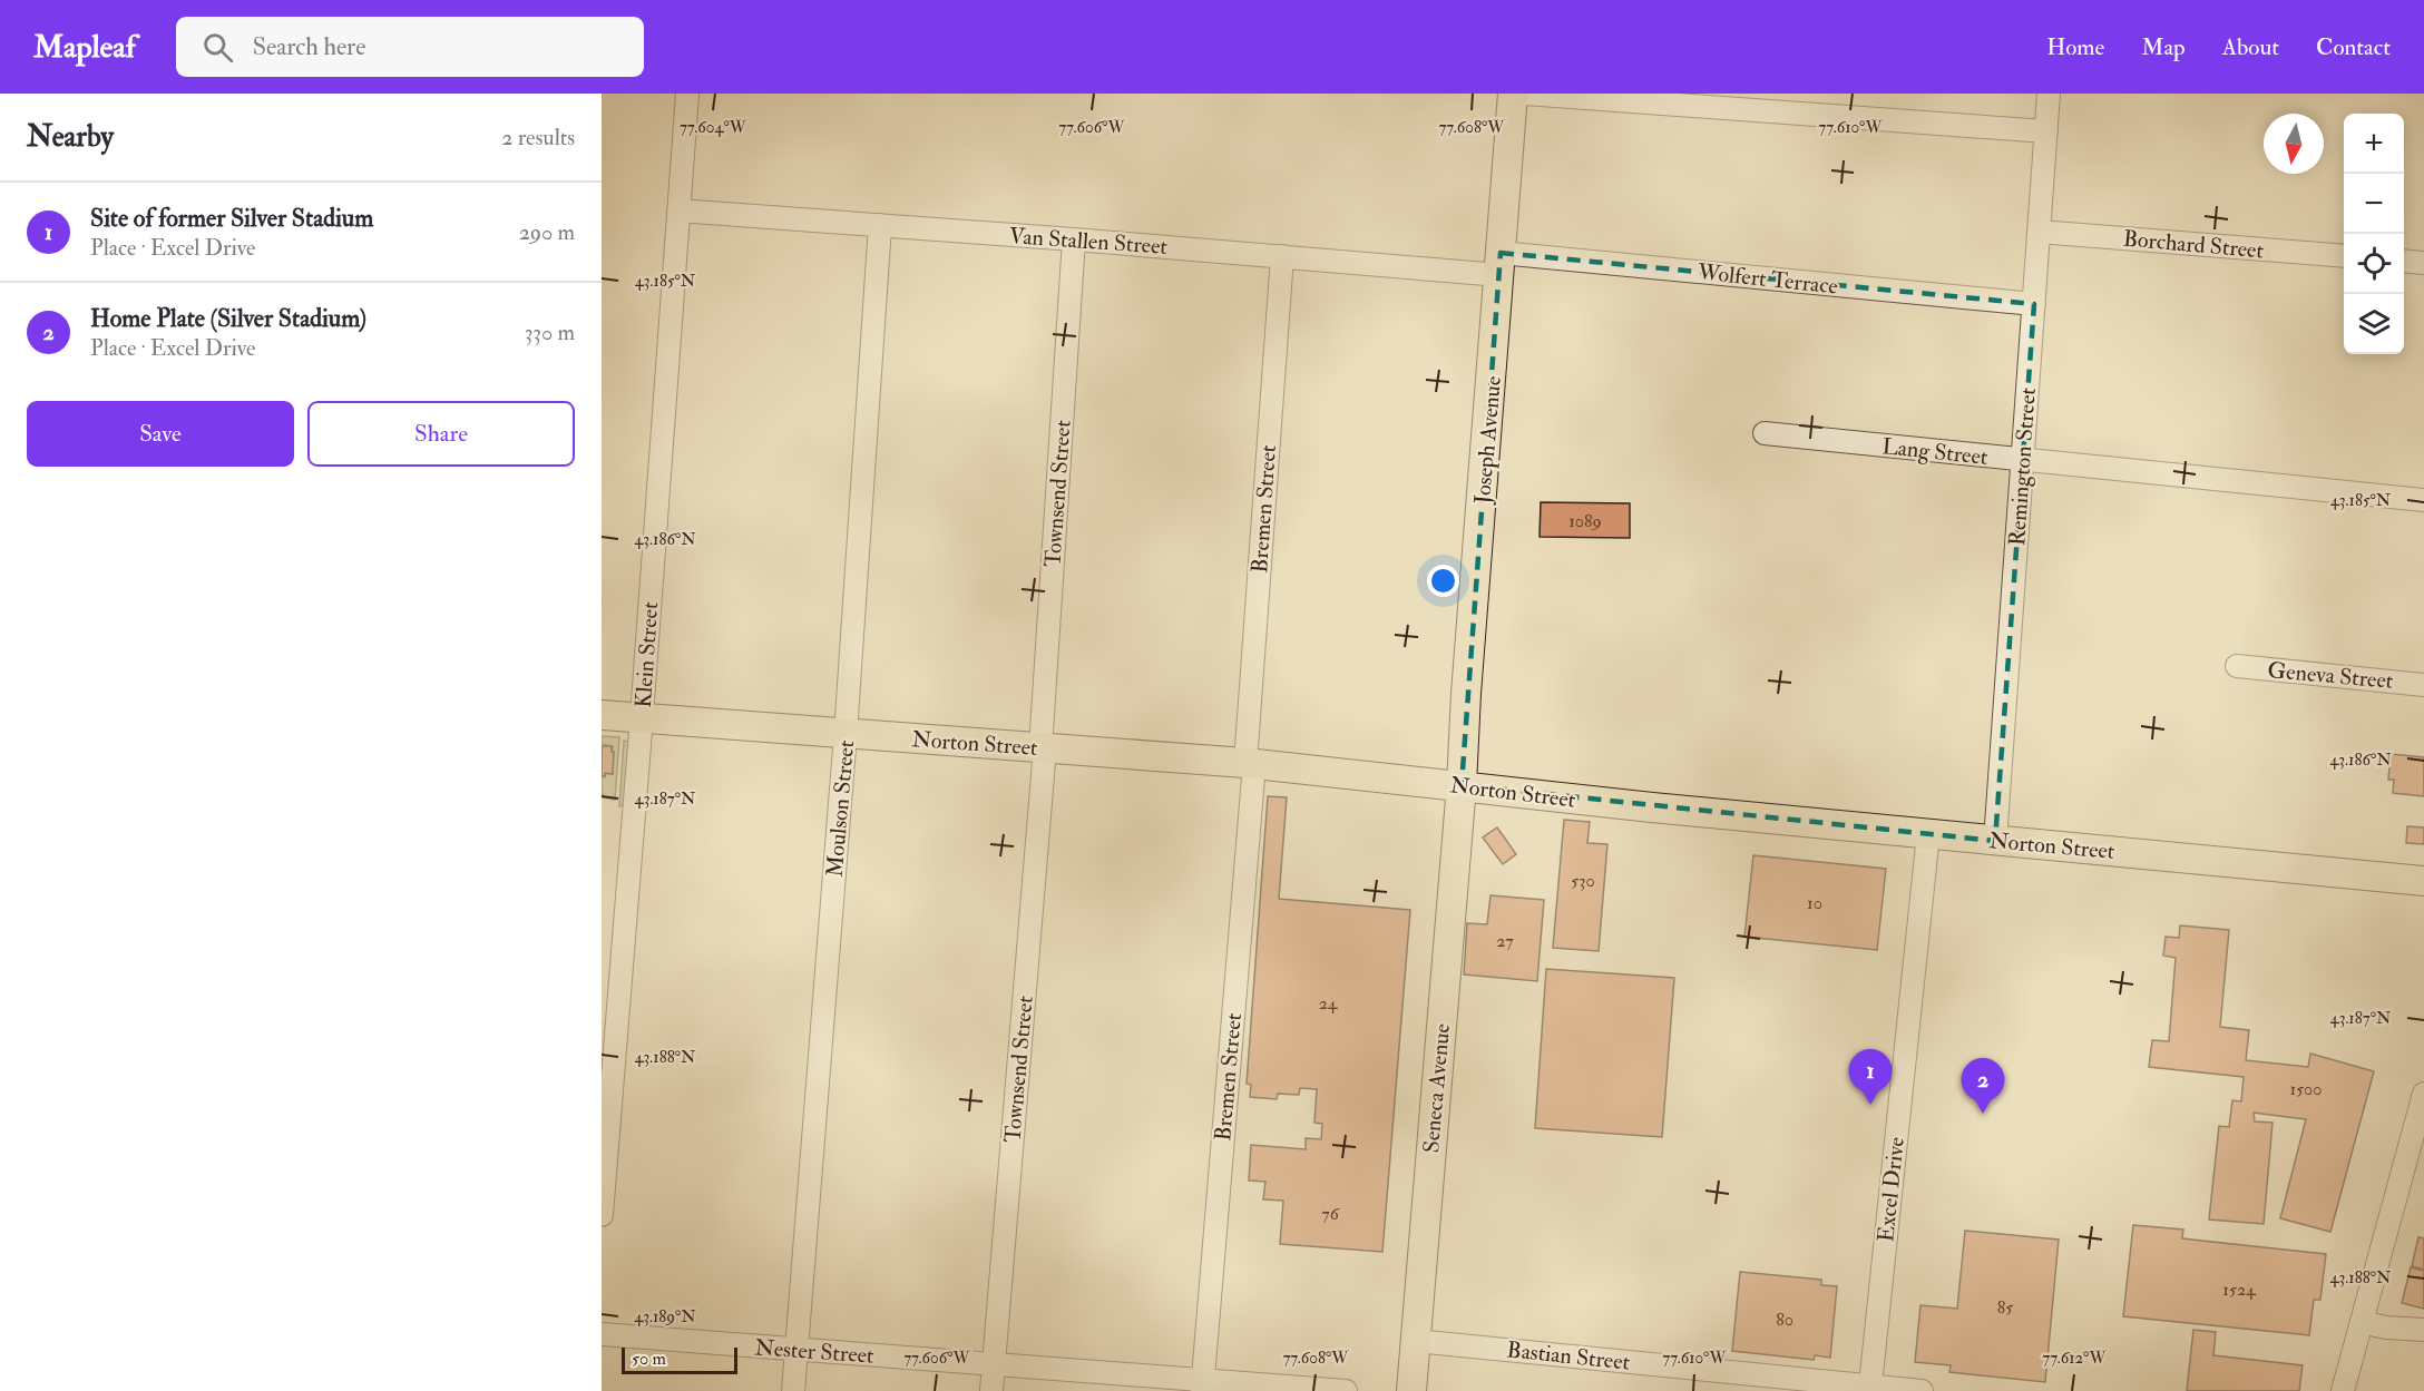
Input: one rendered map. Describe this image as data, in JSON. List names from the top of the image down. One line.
{"streets":{"main road":["Joseph Avenue","Norton Street","Seneca Avenue"],"street":["Van Stallen Street","Borchard Street","Wolfert Terrace","Lang Street","Remington Street","Townsend Street","Bremen Street","Klein Street","Geneva Street","Moulson Street","Excel Drive","Nester Street","Bastian Street"]},"crossings":[["Van Stallen Street","Wolfert Terrace"],["Van Stallen Street","Joseph Avenue"],["Van Stallen Street","Townsend Street"],["Van Stallen Street","Bremen Street"],["Van Stallen Street","Klein Street"],["Van Stallen Street","Moulson Street"],["Borchard Street","Remington Street"],["Wolfert Terrace","Joseph Avenue"],["Wolfert Terrace","Remington Street"],["Joseph Avenue","Norton Street"],["Joseph Avenue","Seneca Avenue"],["Lang Street","Remington Street"],["Remington Street","Norton Street"],["Townsend Street","Norton Street"],["Townsend Street","Nester Street"],["Bremen Street","Norton Street"],["Bremen Street","Nester Street"],["Klein Street","Norton Street"],["Norton Street","Moulson Street"],["Norton Street","Seneca Avenue"],["Norton Street","Excel Drive"],["Moulson Street","Nester Street"],["Seneca Avenue","Bastian Street"],["Excel Drive","Bastian Street"]],"house_numbers":["1089","530","10","27","24","1500","76","1524","85","80"],"scale_bar":"50 m","north":"bottom","page":{"header":"Mapleaf","search":"Search here","nav":["Home","Map","About","Contact"],"heading":["Nearby","2 results"],"map_buttons":["+","−"],"list":[{"mark":"1","name":"Site of former Silver Stadium","note":"Place · Excel Drive","value":"290 m"},{"mark":"2","name":"Home Plate (Silver Stadium)","note":"Place · Excel Drive","value":"330 m"}],"buttons":["Save","Share"],"pins":["1","2"],"scale":"50 m"},"coordinates":["77.604°W","77.606°W","77.608°W","77.610°W","43.185°N","43.186°N","43.187°N","43.188°N","43.189°N","77.612°W"]}
